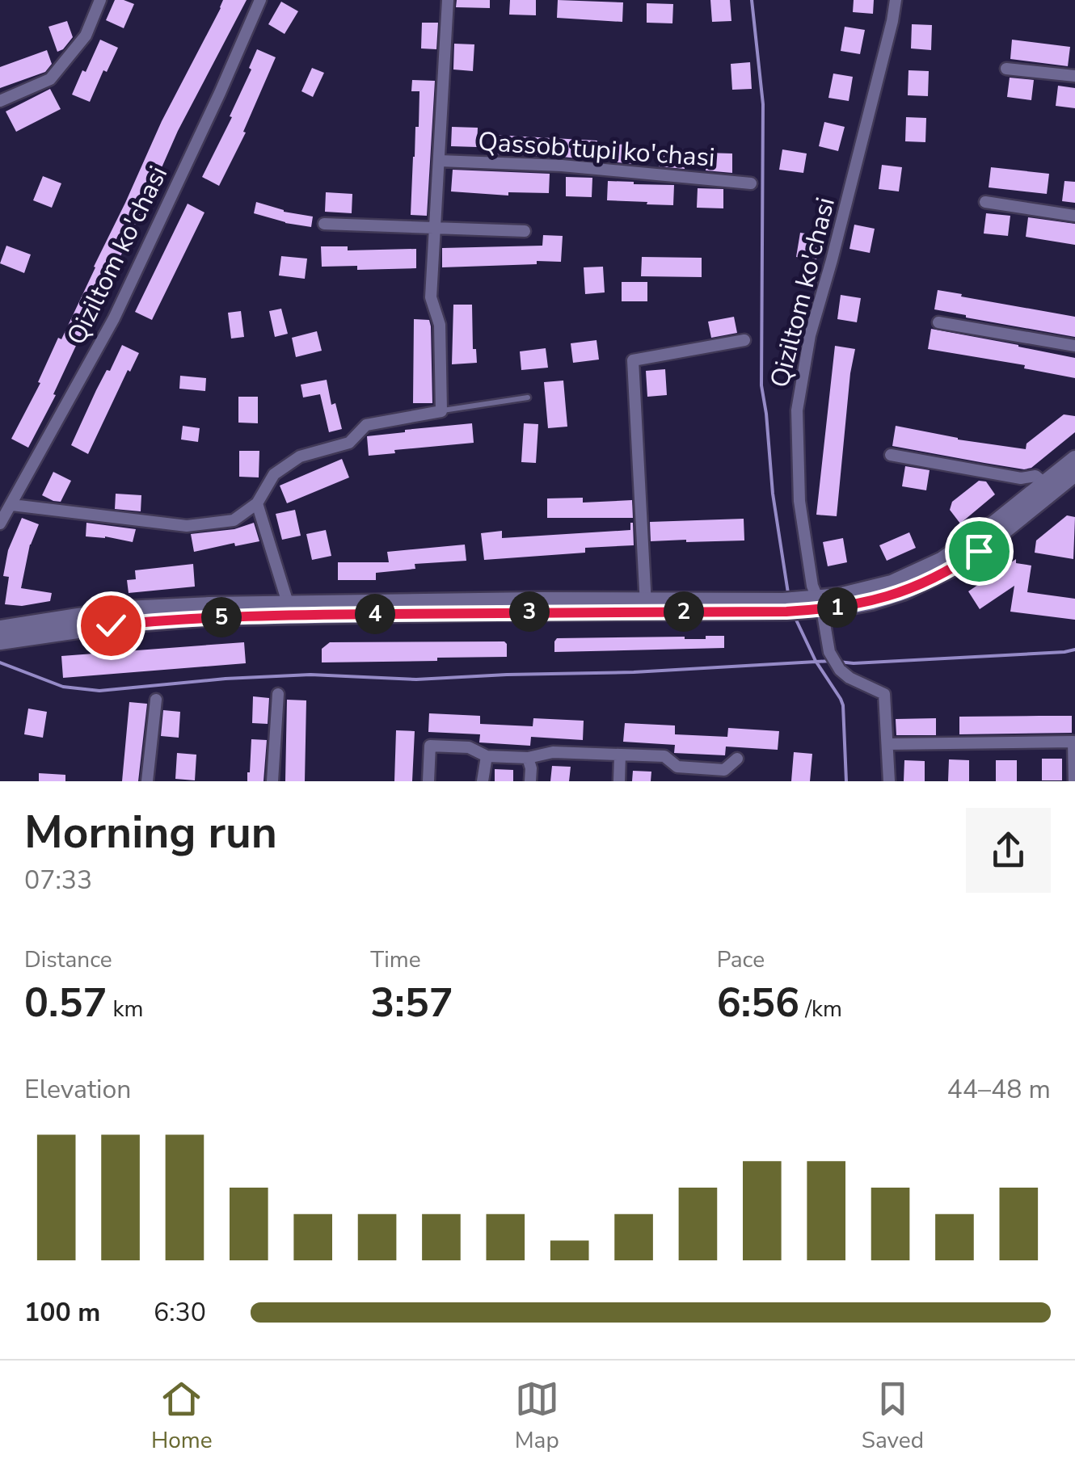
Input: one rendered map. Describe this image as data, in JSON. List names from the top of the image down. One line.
{"streets":{"street":["Qassob tupi ko'chasi","Qiziltom ko'chasi"]},"page":{"pins":["1","2","3","4","5"],"heading":["Morning run","07:33"],"stats":[["Distance","0.57 km"],["Time","3:57"],["Pace","6:56 /km"]],"chart":["Elevation","44–48 m"],"list":[{"name":"100 m","note":"6:30"}],"tabs":["Home","Map","Saved"]}}
